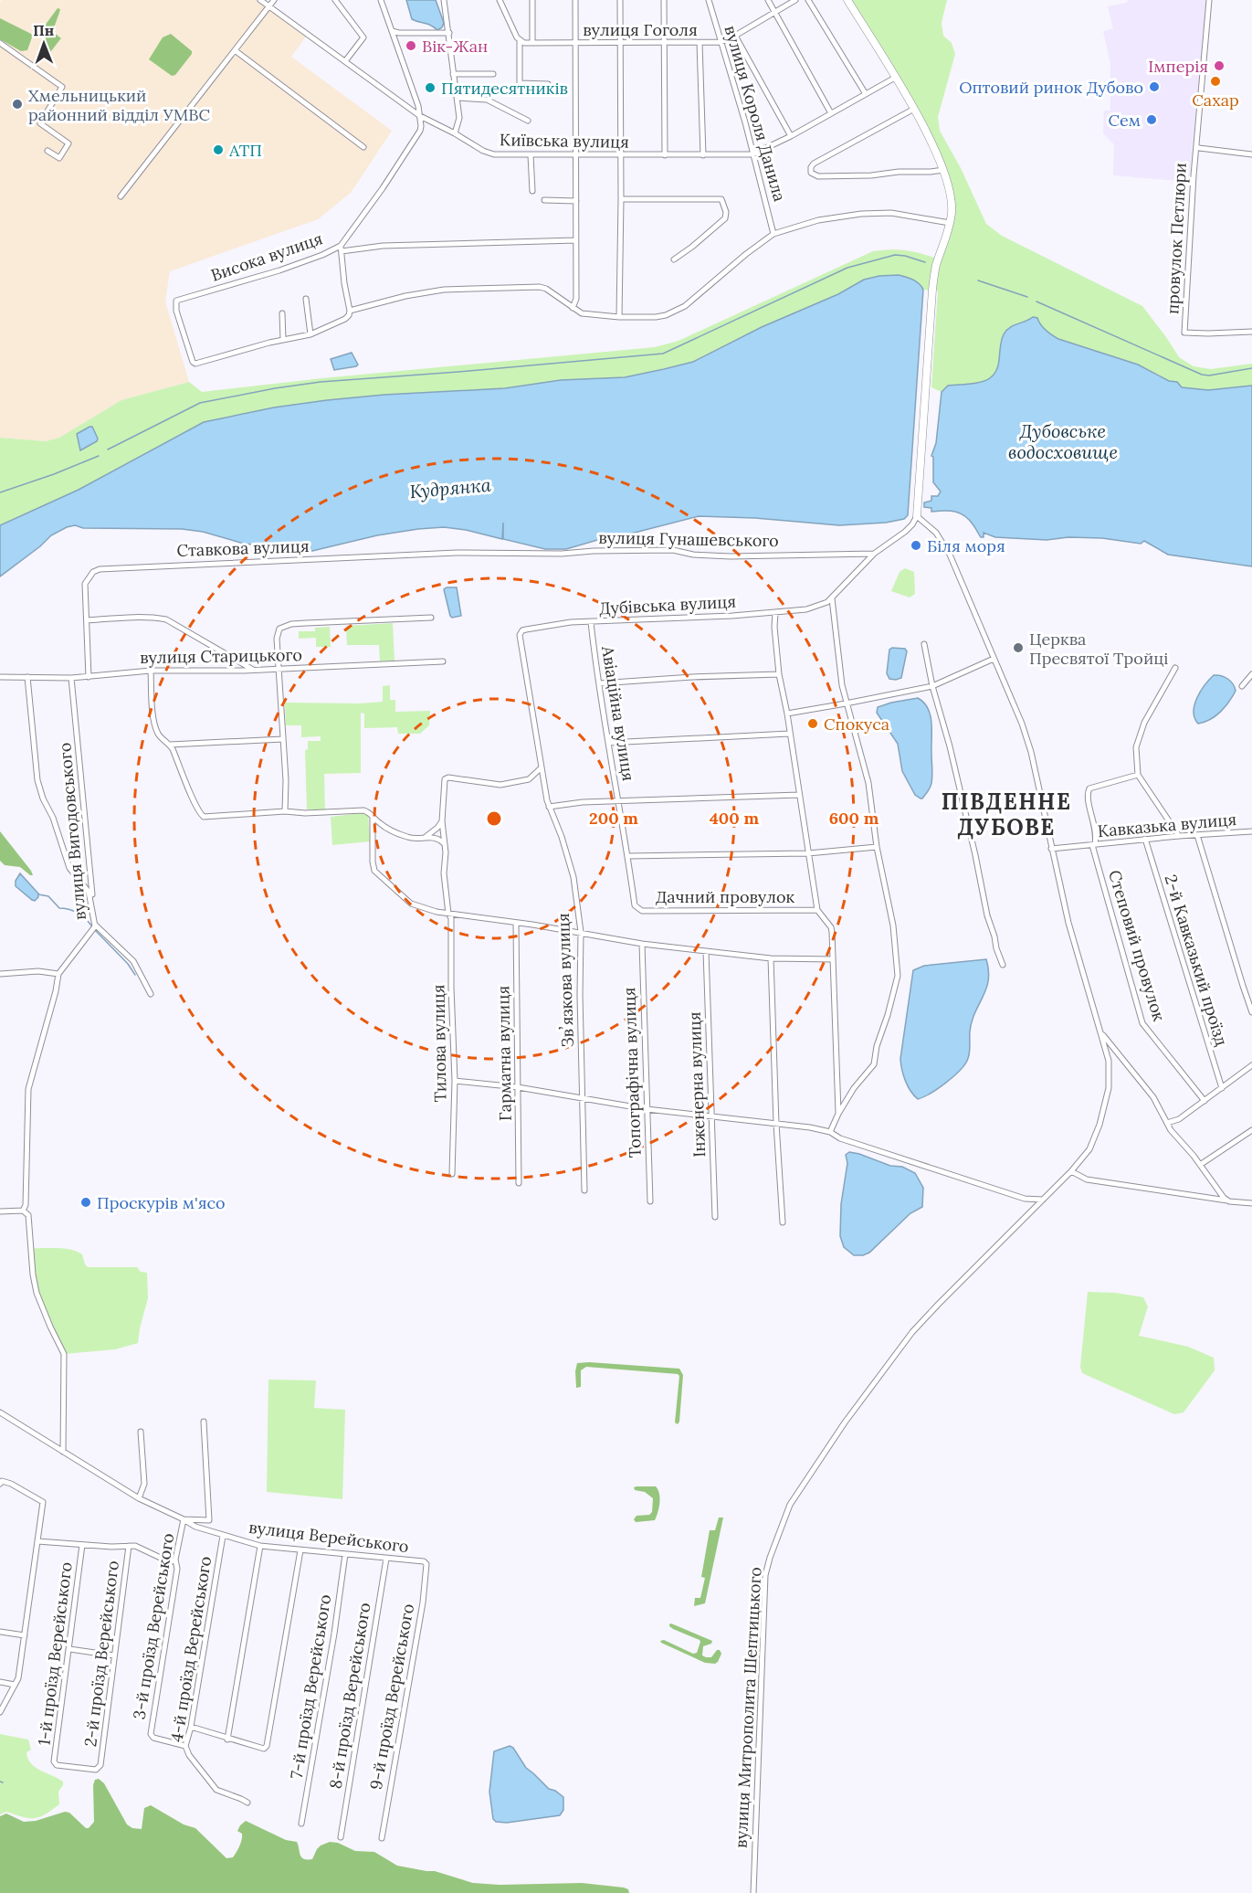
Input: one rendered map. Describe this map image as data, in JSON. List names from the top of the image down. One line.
{"streets":{"street":["вулиця Гоголя","вулиця Короля Данила","Київська вулиця","провулок Петлюри","Висока вулиця","вулиця Гунашевського","Ставкова вулиця","Дубівська вулиця","вулиця Старицького","Авіаційна вулиця","Кавказька вулиця","вулиця Вигодовського","Дачний провулок","Степовий провулок","2-й Кавказький проїзд","Звʼязкова вулиця","Тилова вулиця","Гарматна вулиця","Топографічна вулиця","Інженерна вулиця","вулиця Верейського","3-й проїзд Верейського","4-й проїзд Верейського","1-й проїзд Верейського","2-й проїзд Верейського","7-й проїзд Верейського","8-й проїзд Верейського","9-й проїзд Верейського","вулиця Митрополита Шептицького"]},"crossings":[["вулиця Гоголя","вулиця Короля Данила"],["вулиця Короля Данила","Київська вулиця"],["Київська вулиця","Висока вулиця"],["вулиця Гунашевського","Ставкова вулиця"],["вулиця Гунашевського","Дубівська вулиця"],["Ставкова вулиця","вулиця Старицького"],["Дубівська вулиця","Авіаційна вулиця"],["Дубівська вулиця","Звʼязкова вулиця"],["Дубівська вулиця","Тилова вулиця"],["Дубівська вулиця","вулиця Митрополита Шептицького"],["вулиця Старицького","вулиця Вигодовського"],["Авіаційна вулиця","Дачний провулок"],["Кавказька вулиця","Степовий провулок"],["Кавказька вулиця","2-й Кавказький проїзд"],["Кавказька вулиця","вулиця Митрополита Шептицького"],["вулиця Верейського","3-й проїзд Верейського"],["вулиця Верейського","4-й проїзд Верейського"],["вулиця Верейського","7-й проїзд Верейського"],["вулиця Верейського","8-й проїзд Верейського"],["вулиця Верейського","9-й проїзд Верейського"],["3-й проїзд Верейського","4-й проїзд Верейського"],["1-й проїзд Верейського","2-й проїзд Верейського"]],"districts":["ПІВДЕННЕ ДУБОВЕ"],"water":["Дубовське водосховище","Кудрянка"],"places":["Вік-Жан","Імперія","Сахар","Оптовий ринок Дубово","Пятидесятників","Хмельницький районний відділ УМВС","Сем","АТП","Біля моря","Церква Пресвятої Тройці","Спокуса","Проскурів м'ясо"],"north":"top","rings":["200 m","400 m","600 m"]}
